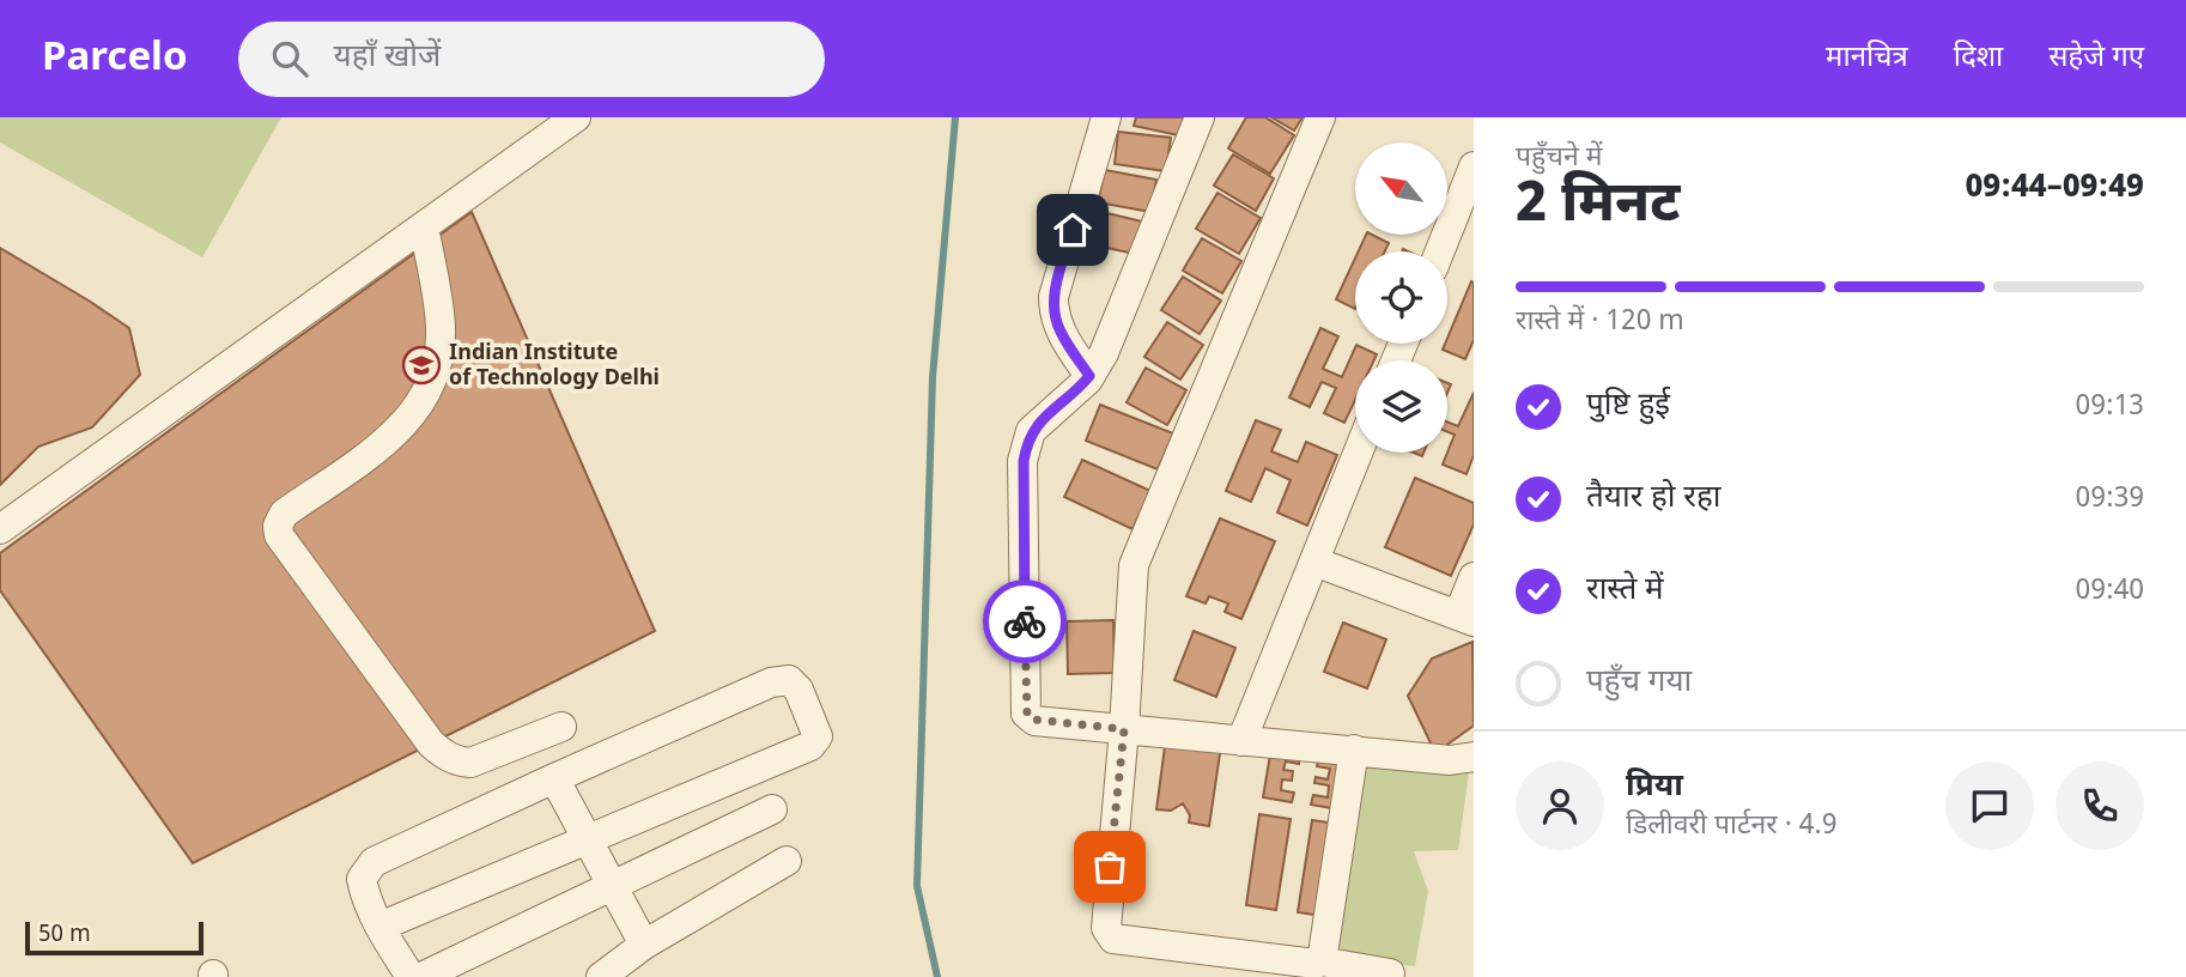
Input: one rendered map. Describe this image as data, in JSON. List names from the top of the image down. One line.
{"places":{"school or university":["Indian Institute of Technology Delhi"]},"scale_bar":"50 m","north":"top left","page":{"header":"Parcelo","search":"यहाँ खोजें","nav":["मानचित्र","दिशा","सहेजे गए"],"heading":["2 मिनट","पहुँचने में","09:44–09:49"],"panel":["प्रिया","डिलीवरी पार्टनर · 4.9"],"bar":"रास्ते में · 120 m","list":[["पुष्टि हुई","09:13"],["तैयार हो रहा","09:39"],["रास्ते में","09:40"],"पहुँच गया"],"scale":"50 m"}}
